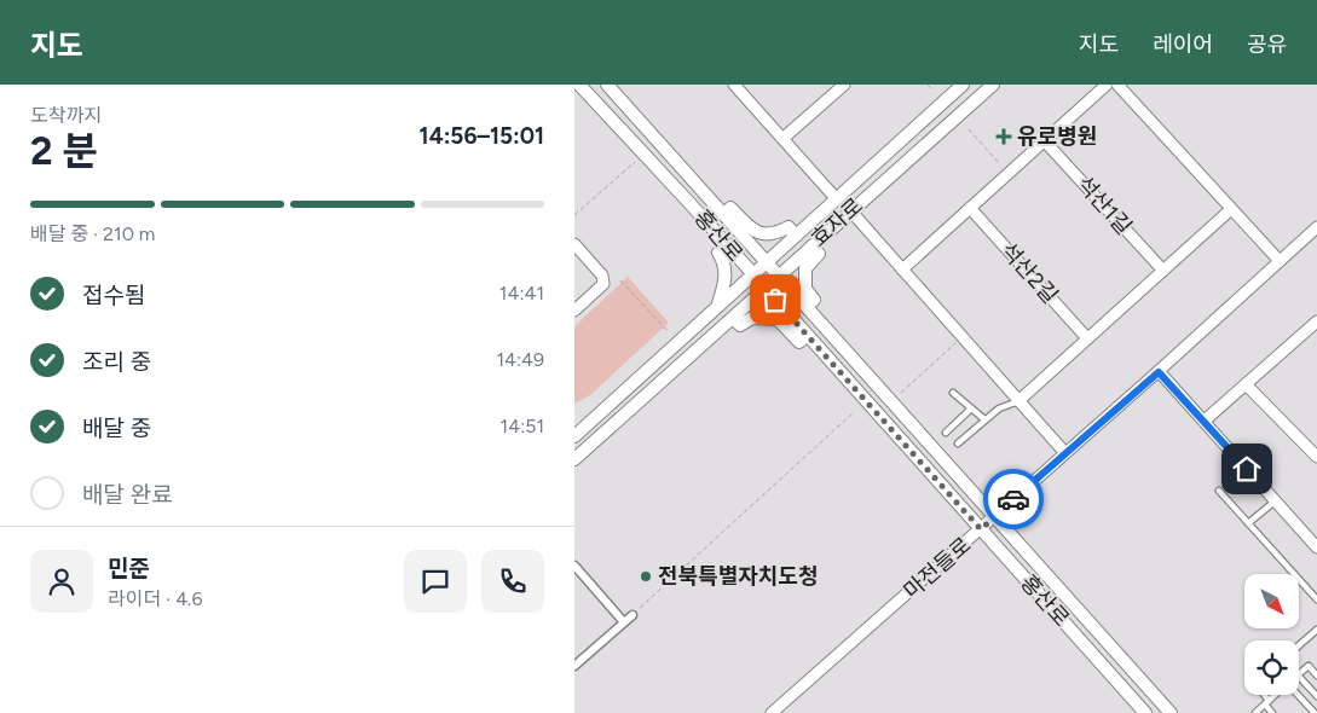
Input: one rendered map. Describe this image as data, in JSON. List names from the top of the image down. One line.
{"streets":{"street":["석산1길","효자로","홍산로","석산2길","마전들로"]},"crossings":[["효자로","홍산로"],["홍산로","마전들로"]],"places":{"health":["유로병원"],"other":["전북특별자치도청"]},"north":"bottom right","page":{"header":"지도","nav":["지도","레이어","공유"],"heading":["2 분","도착까지","14:56–15:01"],"panel":["민준","라이더 · 4.6"],"bar":"배달 중 · 210 m","list":[["접수됨","14:41"],["조리 중","14:49"],["배달 중","14:51"],"배달 완료"]}}
